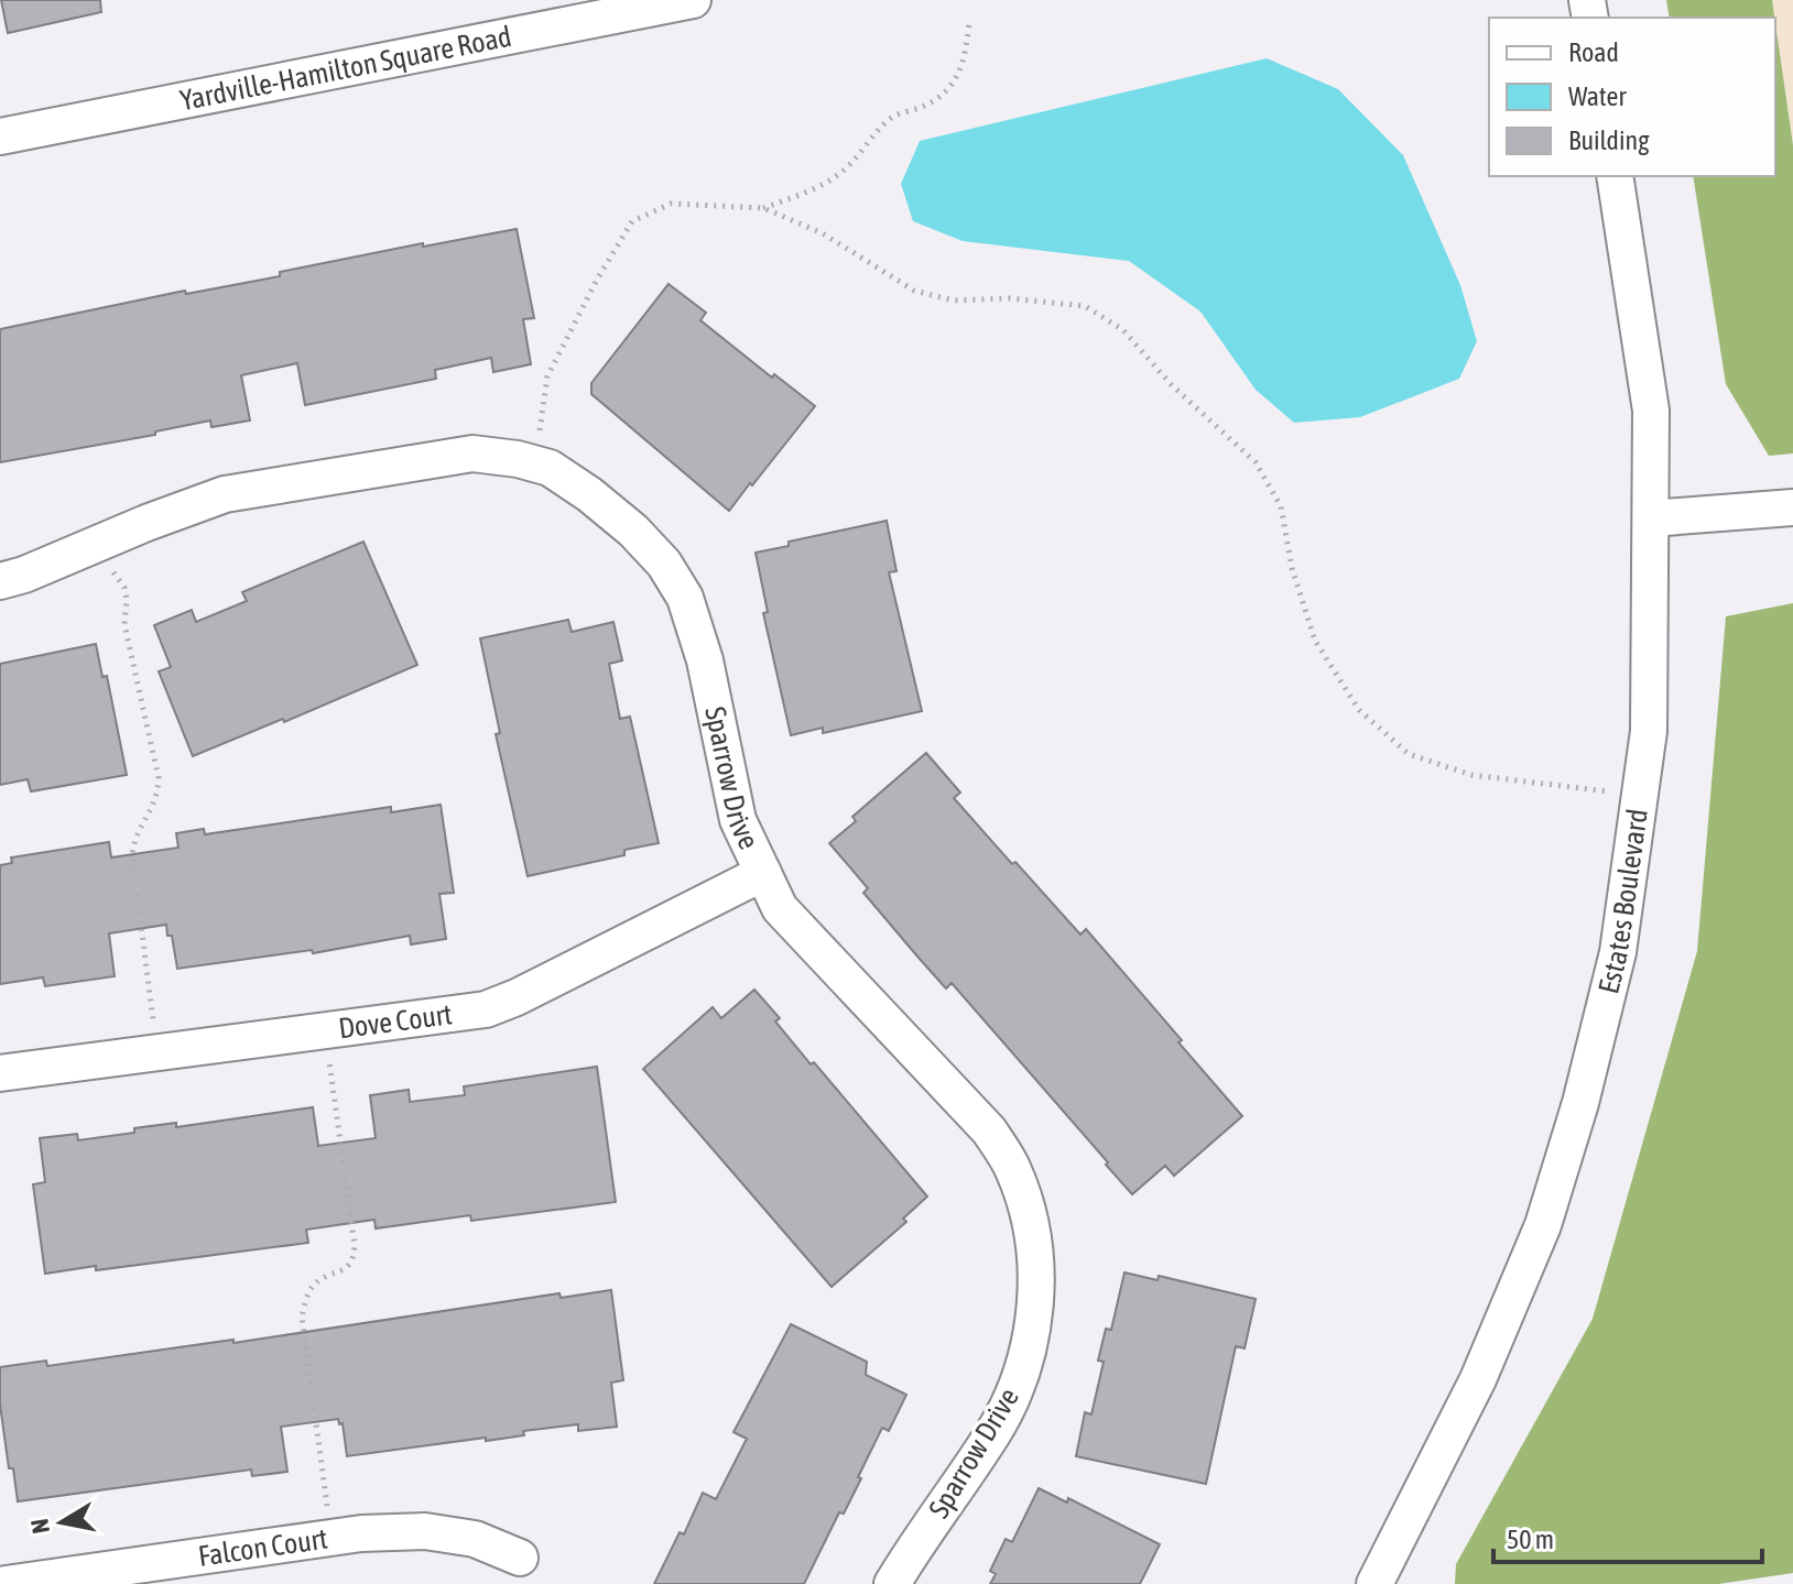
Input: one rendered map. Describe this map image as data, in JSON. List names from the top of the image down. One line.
{"streets":{"street":["Yardville-Hamilton Square Road","Sparrow Drive","Estates Boulevard","Dove Court","Falcon Court"]},"crossings":[["Sparrow Drive","Dove Court"]],"legend":["Road","Water","Building"],"scale_bar":"50 m","north":"left"}
